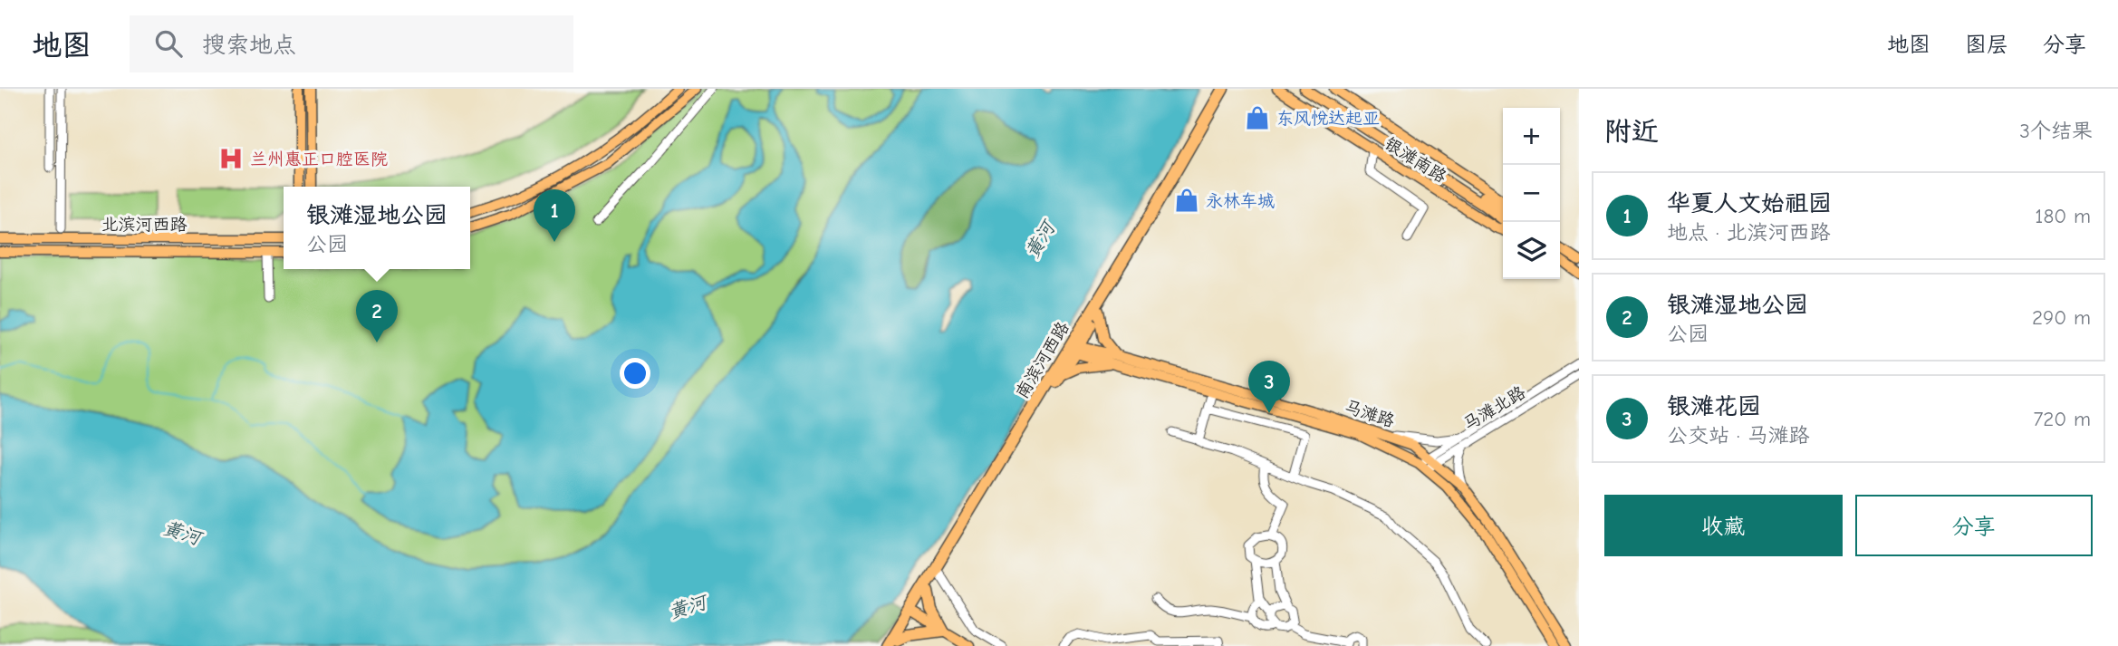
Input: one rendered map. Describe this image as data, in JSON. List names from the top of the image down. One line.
{"streets":{"highway":["南滨河西路"],"main road":["银滩南路","北滨河西路","马滩路"],"street":["马滩北路"]},"crossings":[["南滨河西路","马滩路"],["马滩北路","马滩路"]],"water":["黄河"],"places":{"shop":["东风悦达起亚","永林车城"],"hospital":["兰州惠正口腔医院"]},"page":{"header":"地图","search":"搜索地点","nav":["地图","图层","分享"],"heading":["附近","3个结果"],"map_buttons":["+","−"],"list":[{"mark":"1","name":"华夏人文始祖园","note":"地点 · 北滨河西路","value":"180 m"},{"mark":"2","name":"银滩湿地公园","note":"公园","value":"290 m"},{"mark":"3","name":"银滩花园","note":"公交站 · 马滩路","value":"720 m"}],"popup":["银滩湿地公园","公园"],"pins":["1","2","3"],"buttons":["收藏","分享"]}}
